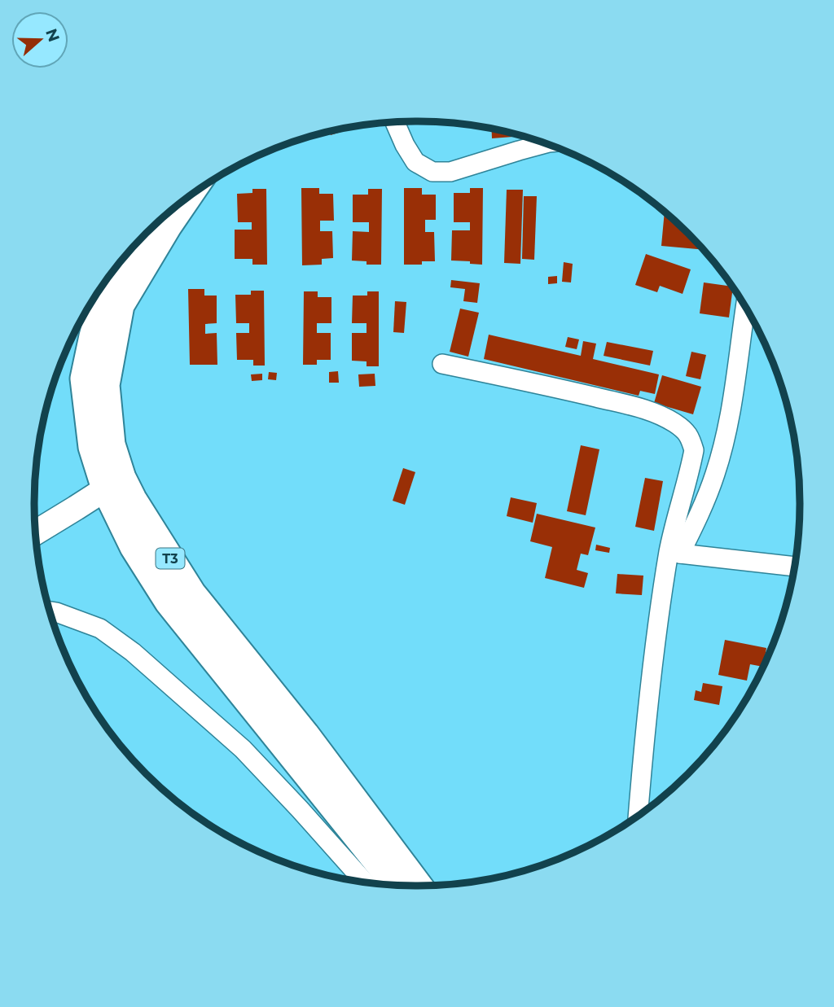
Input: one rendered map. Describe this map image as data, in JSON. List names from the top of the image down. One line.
{"streets":{"highway":["T3"]},"north":"right"}
